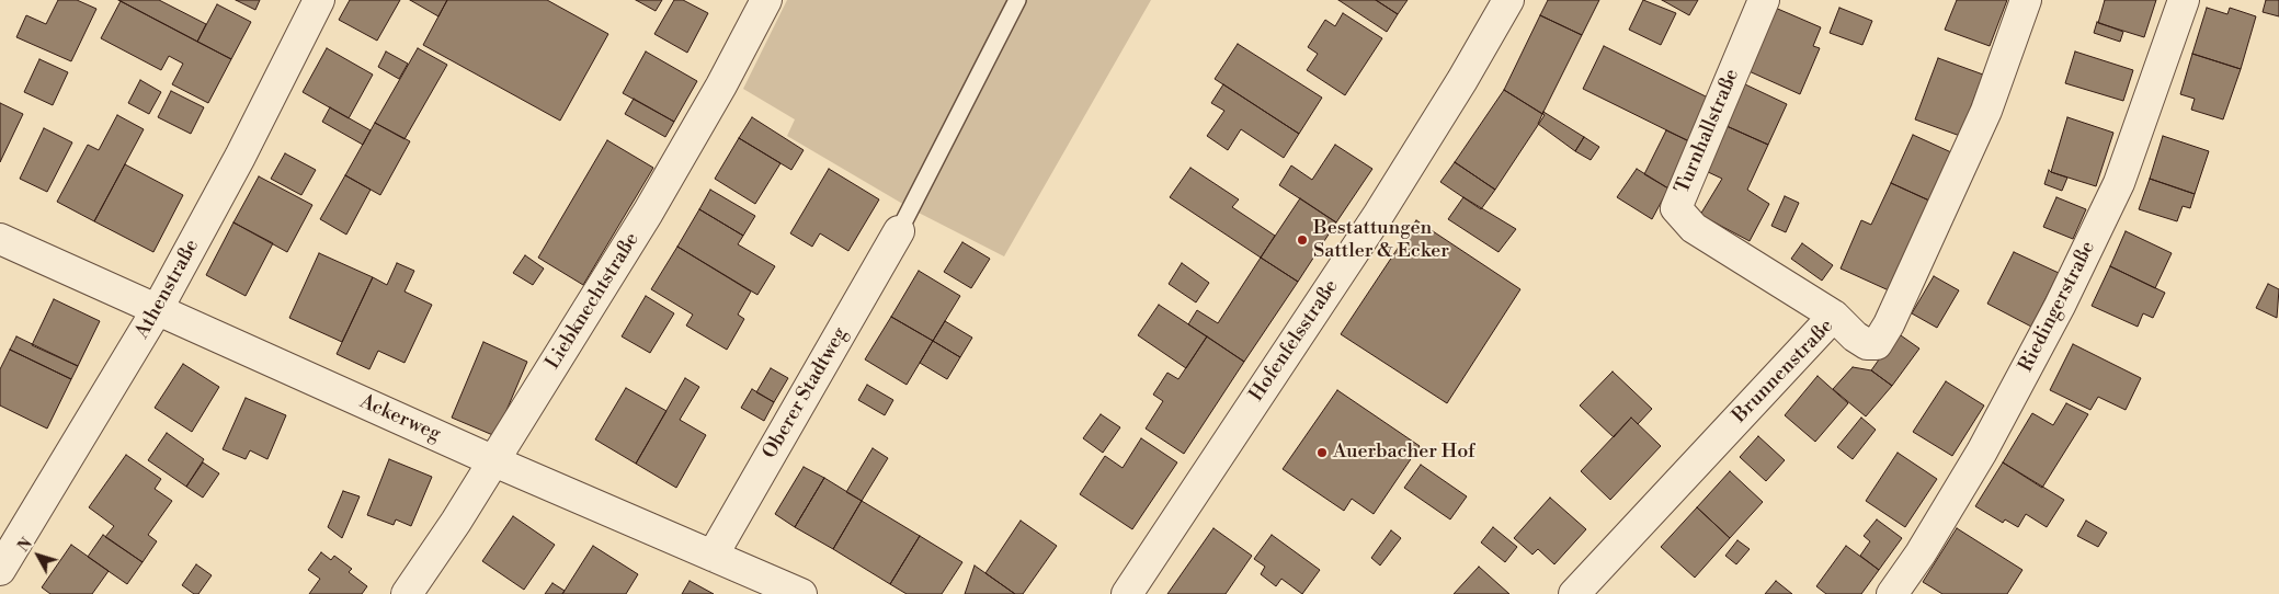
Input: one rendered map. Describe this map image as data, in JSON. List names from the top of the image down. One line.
{"streets":{"street":["Turnhallstraße","Athenstraße","Liebknechtstraße","Riedingerstraße","Hofenfelsstraße","Brunnenstraße","Oberer Stadtweg","Ackerweg"]},"crossings":[["Turnhallstraße","Brunnenstraße"],["Athenstraße","Ackerweg"],["Liebknechtstraße","Ackerweg"],["Oberer Stadtweg","Ackerweg"]],"places":["Bestattungen Sattler & Ecker","Auerbacher Hof"],"north":"top left"}
